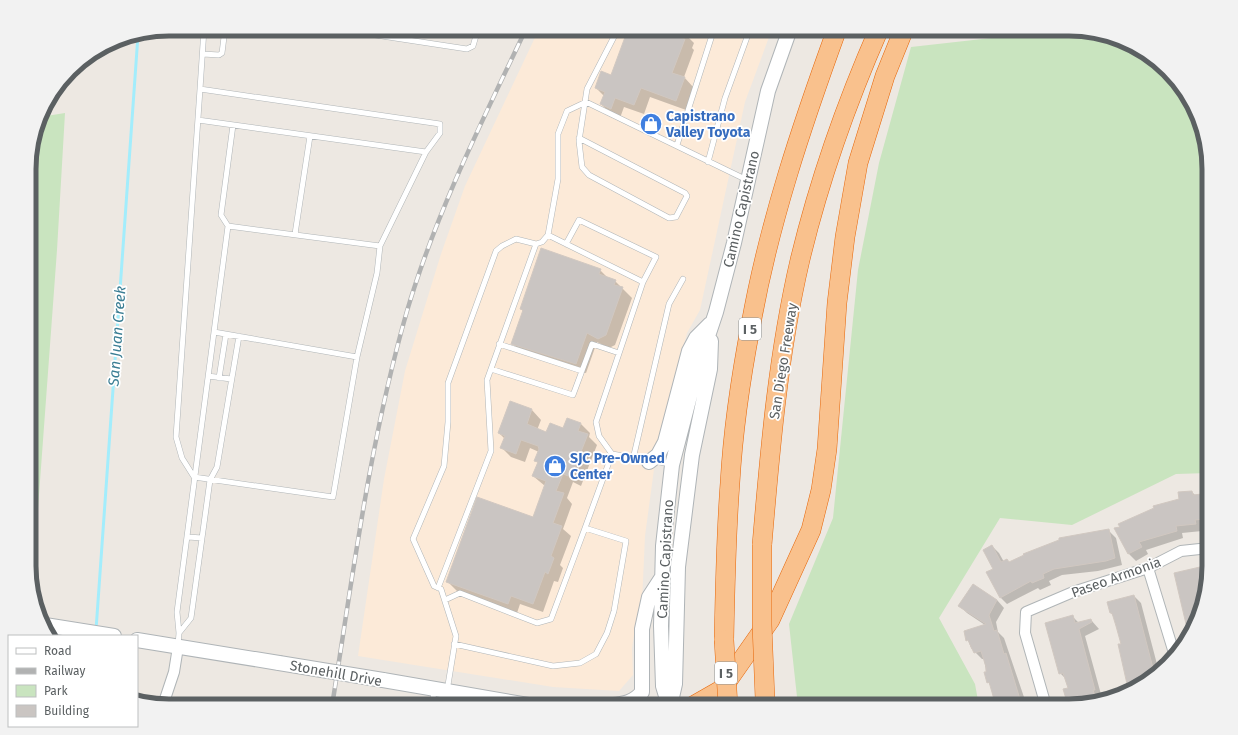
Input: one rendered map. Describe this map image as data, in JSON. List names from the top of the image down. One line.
{"streets":{"highway":["I 5","San Diego Freeway"],"main road":["Camino Capistrano","Stonehill Drive"],"street":["Paseo Armonia"]},"water":["San Juan Creek"],"places":{"shop":["Capistrano Valley Toyota","SJC Pre-Owned Center"]},"legend":["Road","Railway","Park","Building"]}
